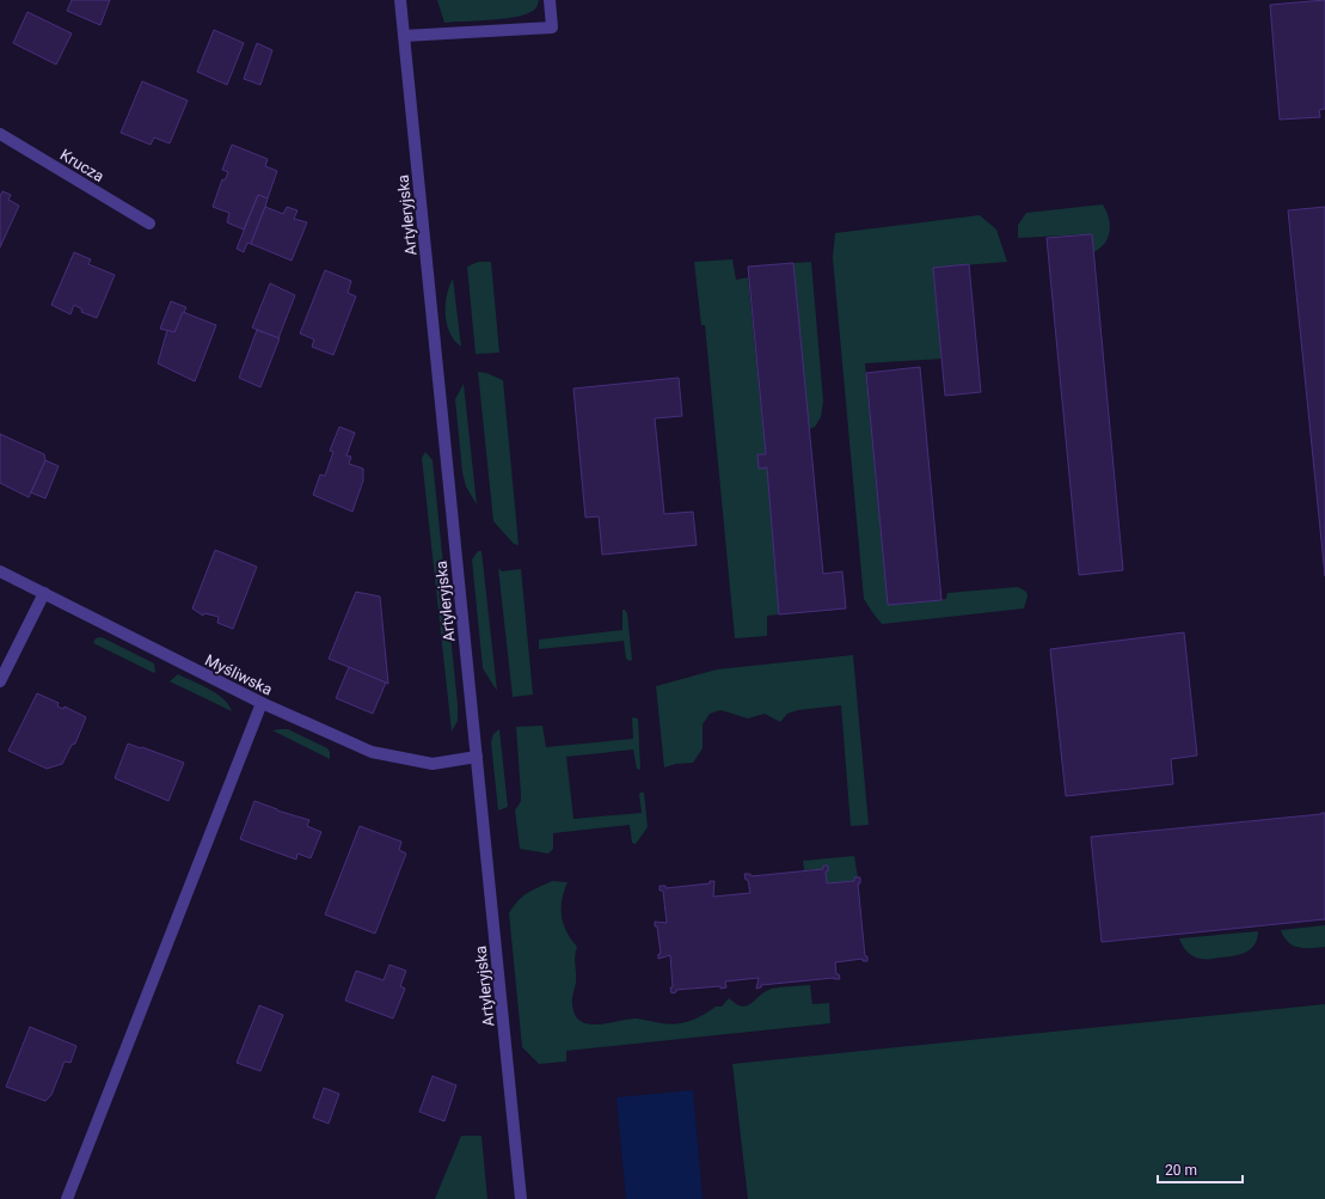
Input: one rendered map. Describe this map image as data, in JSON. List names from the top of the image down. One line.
{"streets":{"street":["Krucza","Artyleryjska","Myśliwska"]},"crossings":[["Artyleryjska","Myśliwska"]],"scale_bar":"20 m"}
